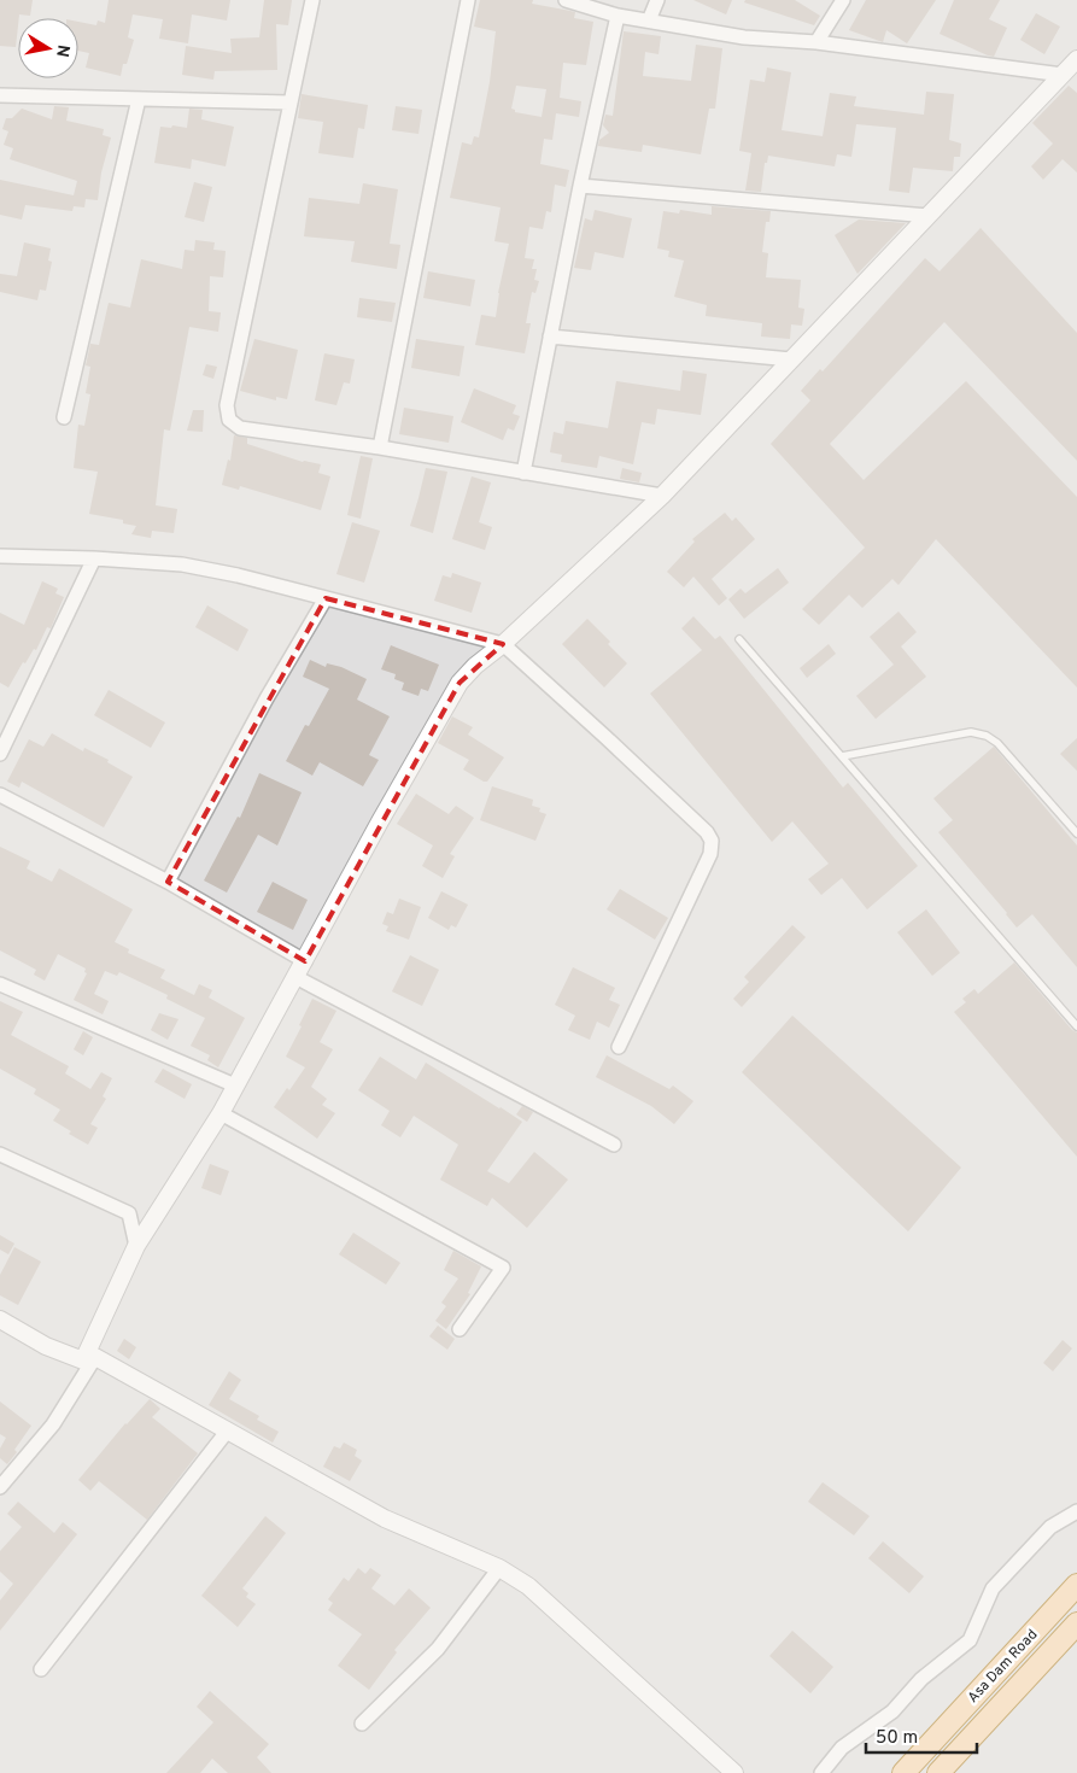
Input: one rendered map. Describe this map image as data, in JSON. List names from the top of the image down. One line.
{"streets":{"main road":["Asa Dam Road"]},"scale_bar":"50 m","north":"right"}
